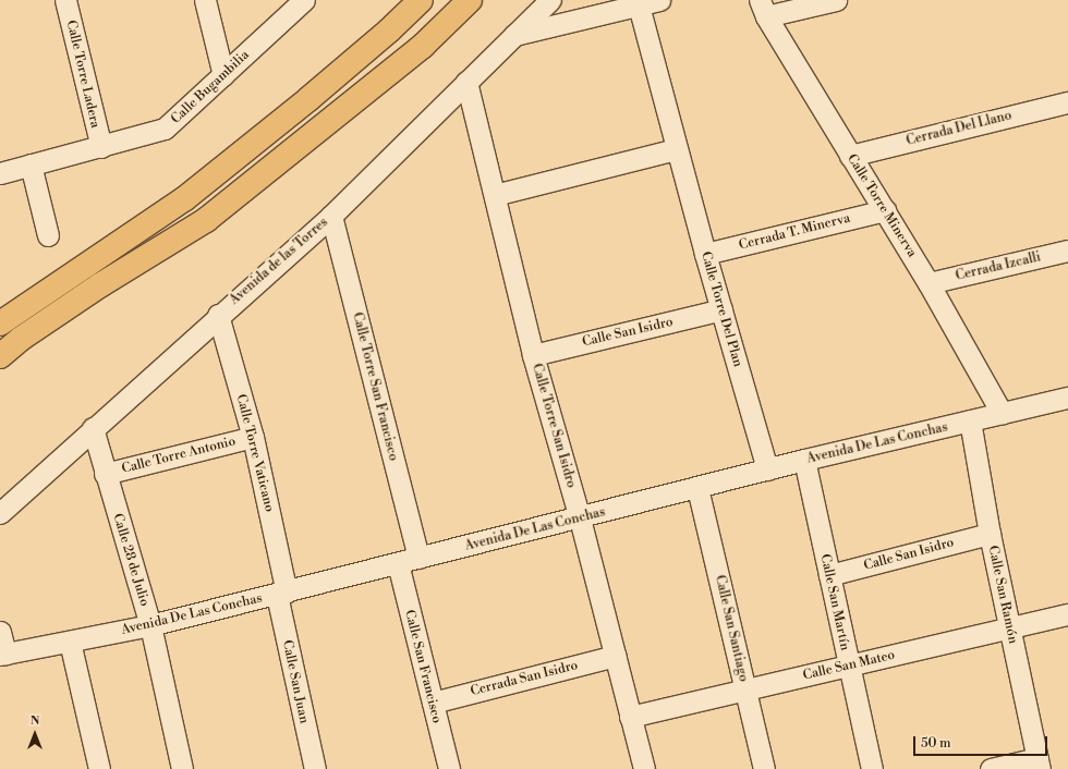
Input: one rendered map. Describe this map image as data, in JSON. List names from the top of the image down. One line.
{"streets":{"street":["Calle Torre Ladera","Calle Bugambilia","Cerrada Del Llano","Calle Torre Minerva","Cerrada T. Minerva","Avenida de las Torres","Cerrada Izcalli","Calle Torre Del Plan","Calle San Isidro","Calle Torre San Francisco","Calle Torre San Isidro","Avenida De Las Conchas","Calle Torre Vaticano","Calle Torre Antonio","Calle 28 de Julio","Calle San Ramón","Calle San Martín","Calle San Santiago","Calle San Mateo","Calle San Francisco","Cerrada San Isidro","Calle San Juan"]},"crossings":[["Calle Torre Ladera","Calle Bugambilia"],["Cerrada Del Llano","Calle Torre Minerva"],["Calle Torre Minerva","Cerrada T. Minerva"],["Calle Torre Minerva","Cerrada Izcalli"],["Calle Torre Minerva","Avenida De Las Conchas"],["Cerrada T. Minerva","Calle Torre Del Plan"],["Avenida de las Torres","Calle Torre San Francisco"],["Avenida de las Torres","Calle Torre San Isidro"],["Avenida de las Torres","Calle Torre Vaticano"],["Avenida de las Torres","Calle 28 de Julio"],["Calle Torre Del Plan","Calle San Isidro"],["Calle Torre Del Plan","Avenida De Las Conchas"],["Calle San Isidro","Calle Torre San Isidro"],["Calle San Isidro","Calle San Ramón"],["Calle San Isidro","Calle San Martín"],["Calle Torre San Francisco","Avenida De Las Conchas"],["Calle Torre San Isidro","Avenida De Las Conchas"],["Calle Torre San Isidro","Calle San Mateo"],["Calle Torre San Isidro","Cerrada San Isidro"],["Avenida De Las Conchas","Calle Torre Vaticano"],["Avenida De Las Conchas","Calle 28 de Julio"],["Avenida De Las Conchas","Calle San Ramón"],["Avenida De Las Conchas","Calle San Martín"],["Avenida De Las Conchas","Calle San Santiago"],["Avenida De Las Conchas","Calle San Francisco"],["Avenida De Las Conchas","Calle San Juan"],["Calle Torre Vaticano","Calle Torre Antonio"],["Calle Torre Vaticano","Calle San Juan"],["Calle Torre Antonio","Calle 28 de Julio"],["Calle San Ramón","Calle San Mateo"],["Calle San Martín","Calle San Mateo"],["Calle San Santiago","Calle San Mateo"],["Calle San Francisco","Cerrada San Isidro"]],"scale_bar":"50 m","north":"top"}
